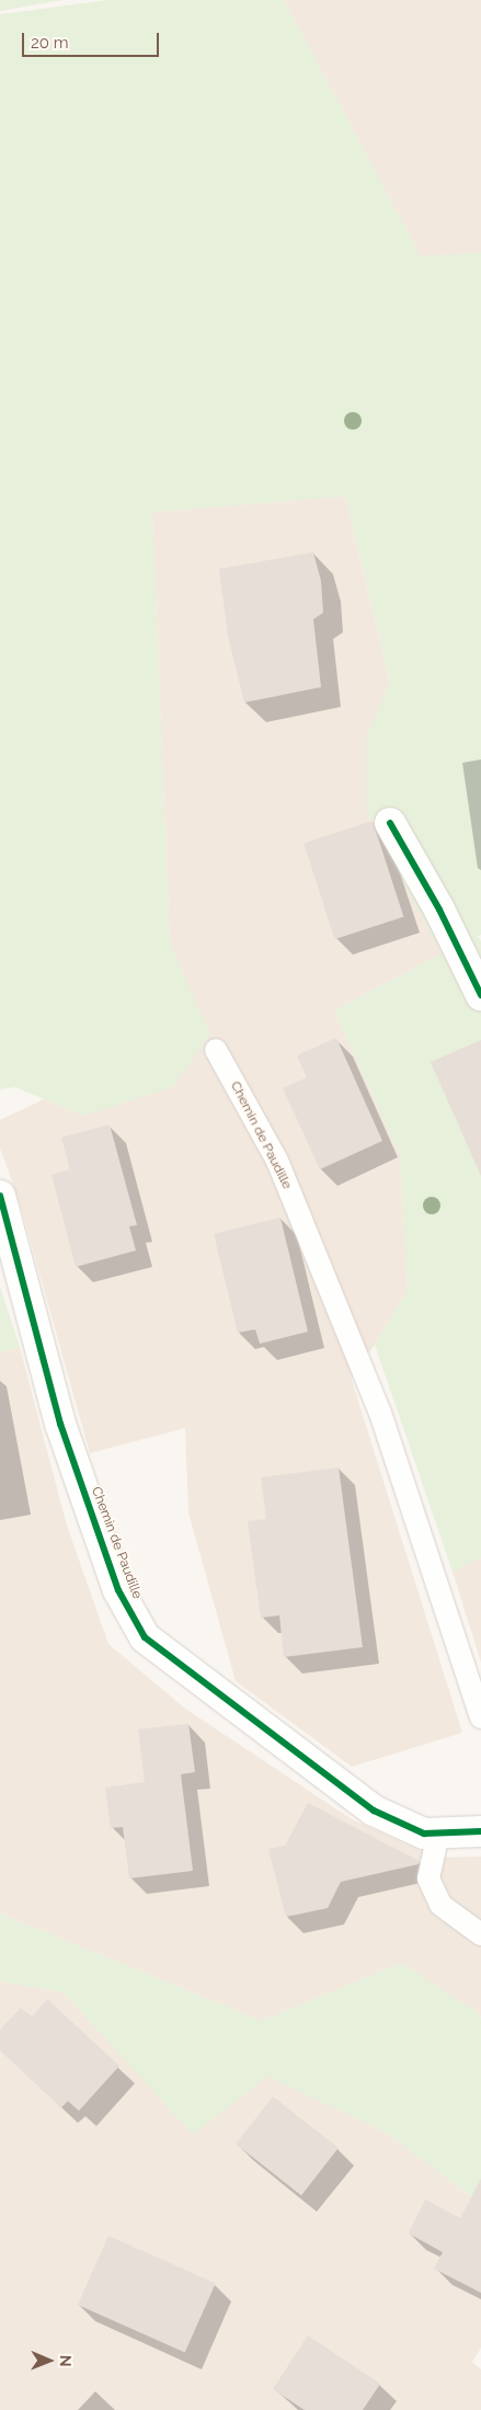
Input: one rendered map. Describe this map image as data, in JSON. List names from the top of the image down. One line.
{"streets":{"street":["Chemin de Paudille"]},"scale_bar":"20 m","north":"right"}
